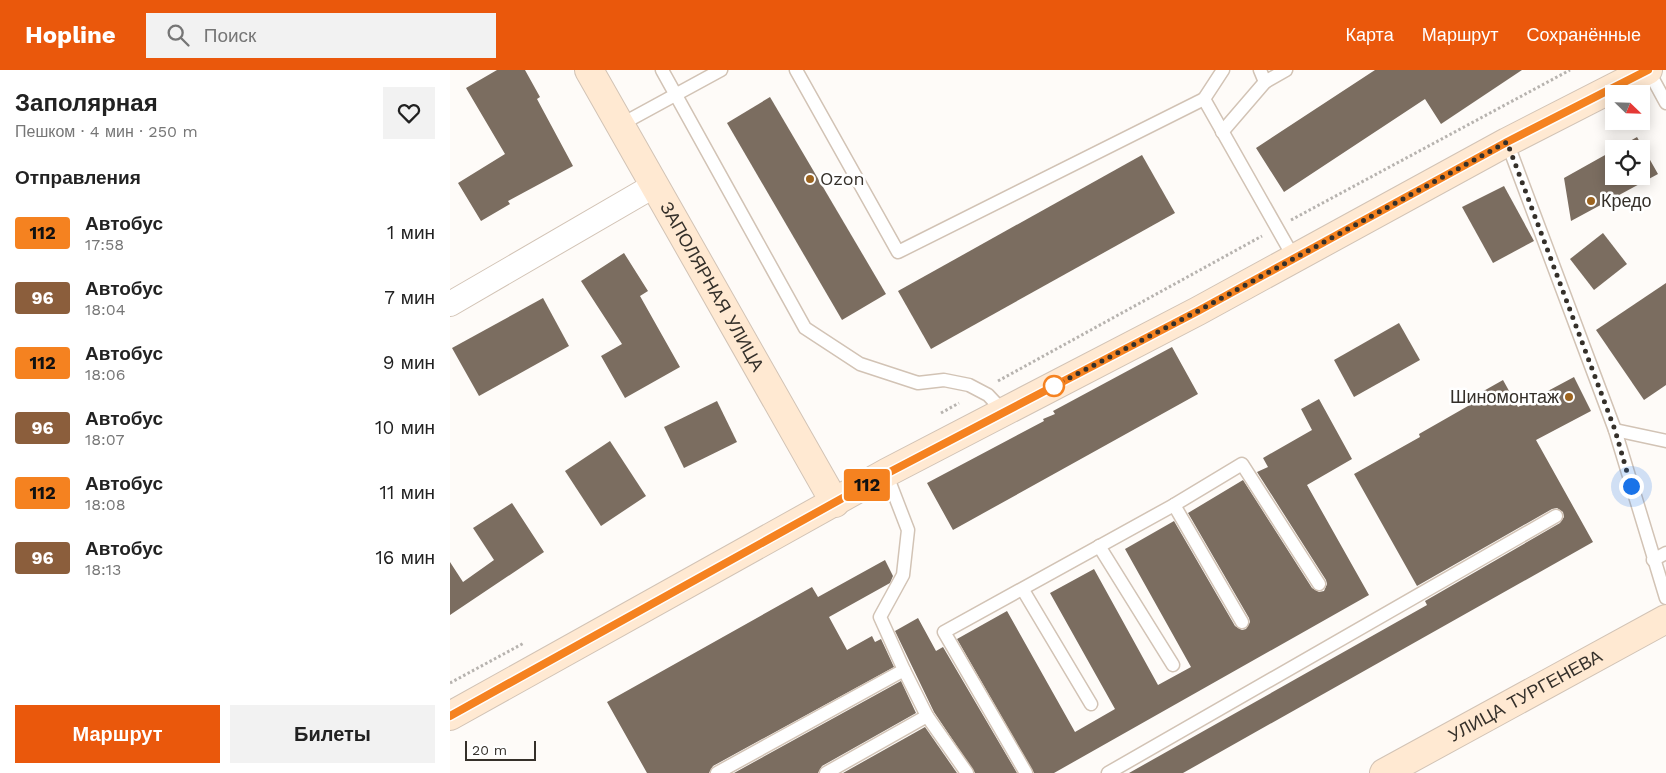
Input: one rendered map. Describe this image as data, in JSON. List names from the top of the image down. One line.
{"streets":{"street":["ЗАПОЛЯРНАЯ УЛИЦА","УЛИЦА ТУРГЕНЕВА"]},"places":["Ozon","Кредо","Шиномонтаж"],"lines":["bus line 112"],"scale_bar":"20 m","north":"bottom right","page":{"header":"Hopline","search":"Поиск","nav":["Карта","Маршрут","Сохранённые"],"heading":[["Заполярная","Пешком · 4 мин · 250 m"],"Отправления"],"on_map":"112","list":[{"mark":"112","name":"Автобус","note":"17:58","value":"1 мин"},{"mark":"96","name":"Автобус","note":"18:04","value":"7 мин"},{"mark":"112","name":"Автобус","note":"18:06","value":"9 мин"},{"mark":"96","name":"Автобус","note":"18:07","value":"10 мин"},{"mark":"112","name":"Автобус","note":"18:08","value":"11 мин"},{"mark":"96","name":"Автобус","note":"18:13","value":"16 мин"}],"buttons":["Маршрут","Билеты"],"scale":"20 m"}}
